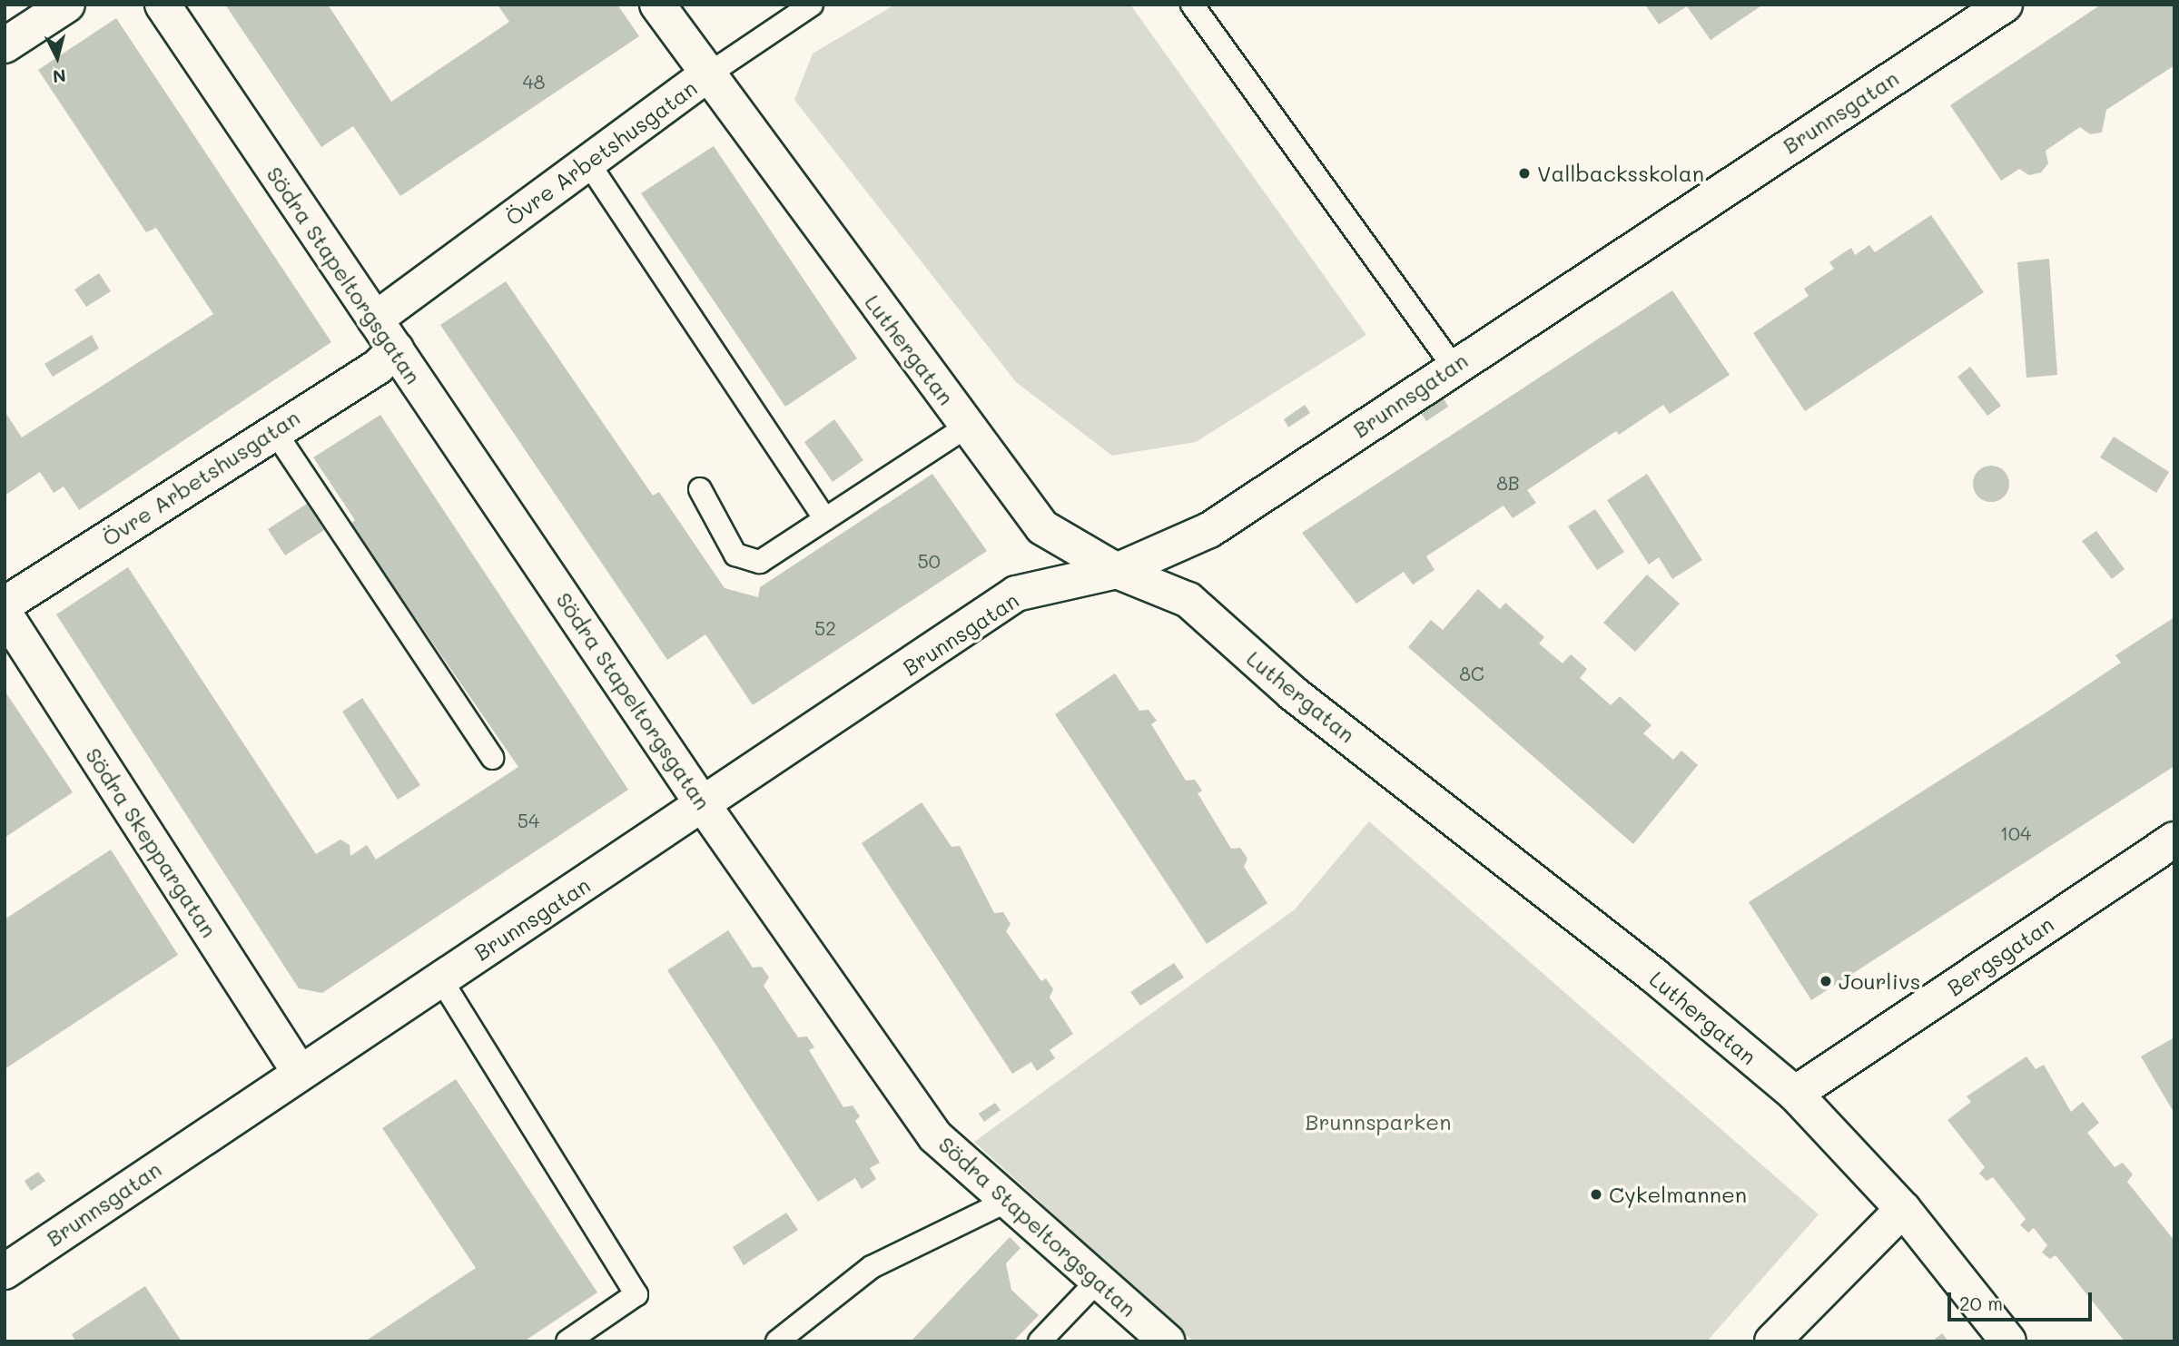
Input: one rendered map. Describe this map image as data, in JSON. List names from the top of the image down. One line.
{"streets":{"street":["Brunnsgatan","Övre Arbetshusgatan","Södra Stapeltorgsgatan","Luthergatan","Södra Skeppargatan","Bergsgatan"]},"crossings":[["Brunnsgatan","Södra Stapeltorgsgatan"],["Brunnsgatan","Luthergatan"],["Brunnsgatan","Södra Skeppargatan"],["Övre Arbetshusgatan","Södra Stapeltorgsgatan"],["Övre Arbetshusgatan","Luthergatan"],["Luthergatan","Bergsgatan"]],"parks":["Brunnsparken"],"places":["Vallbacksskolan","Jourlivs","Cykelmannen"],"house_numbers":["48","8B","50","52","8C","54","104"],"scale_bar":"20 m","north":"bottom"}
